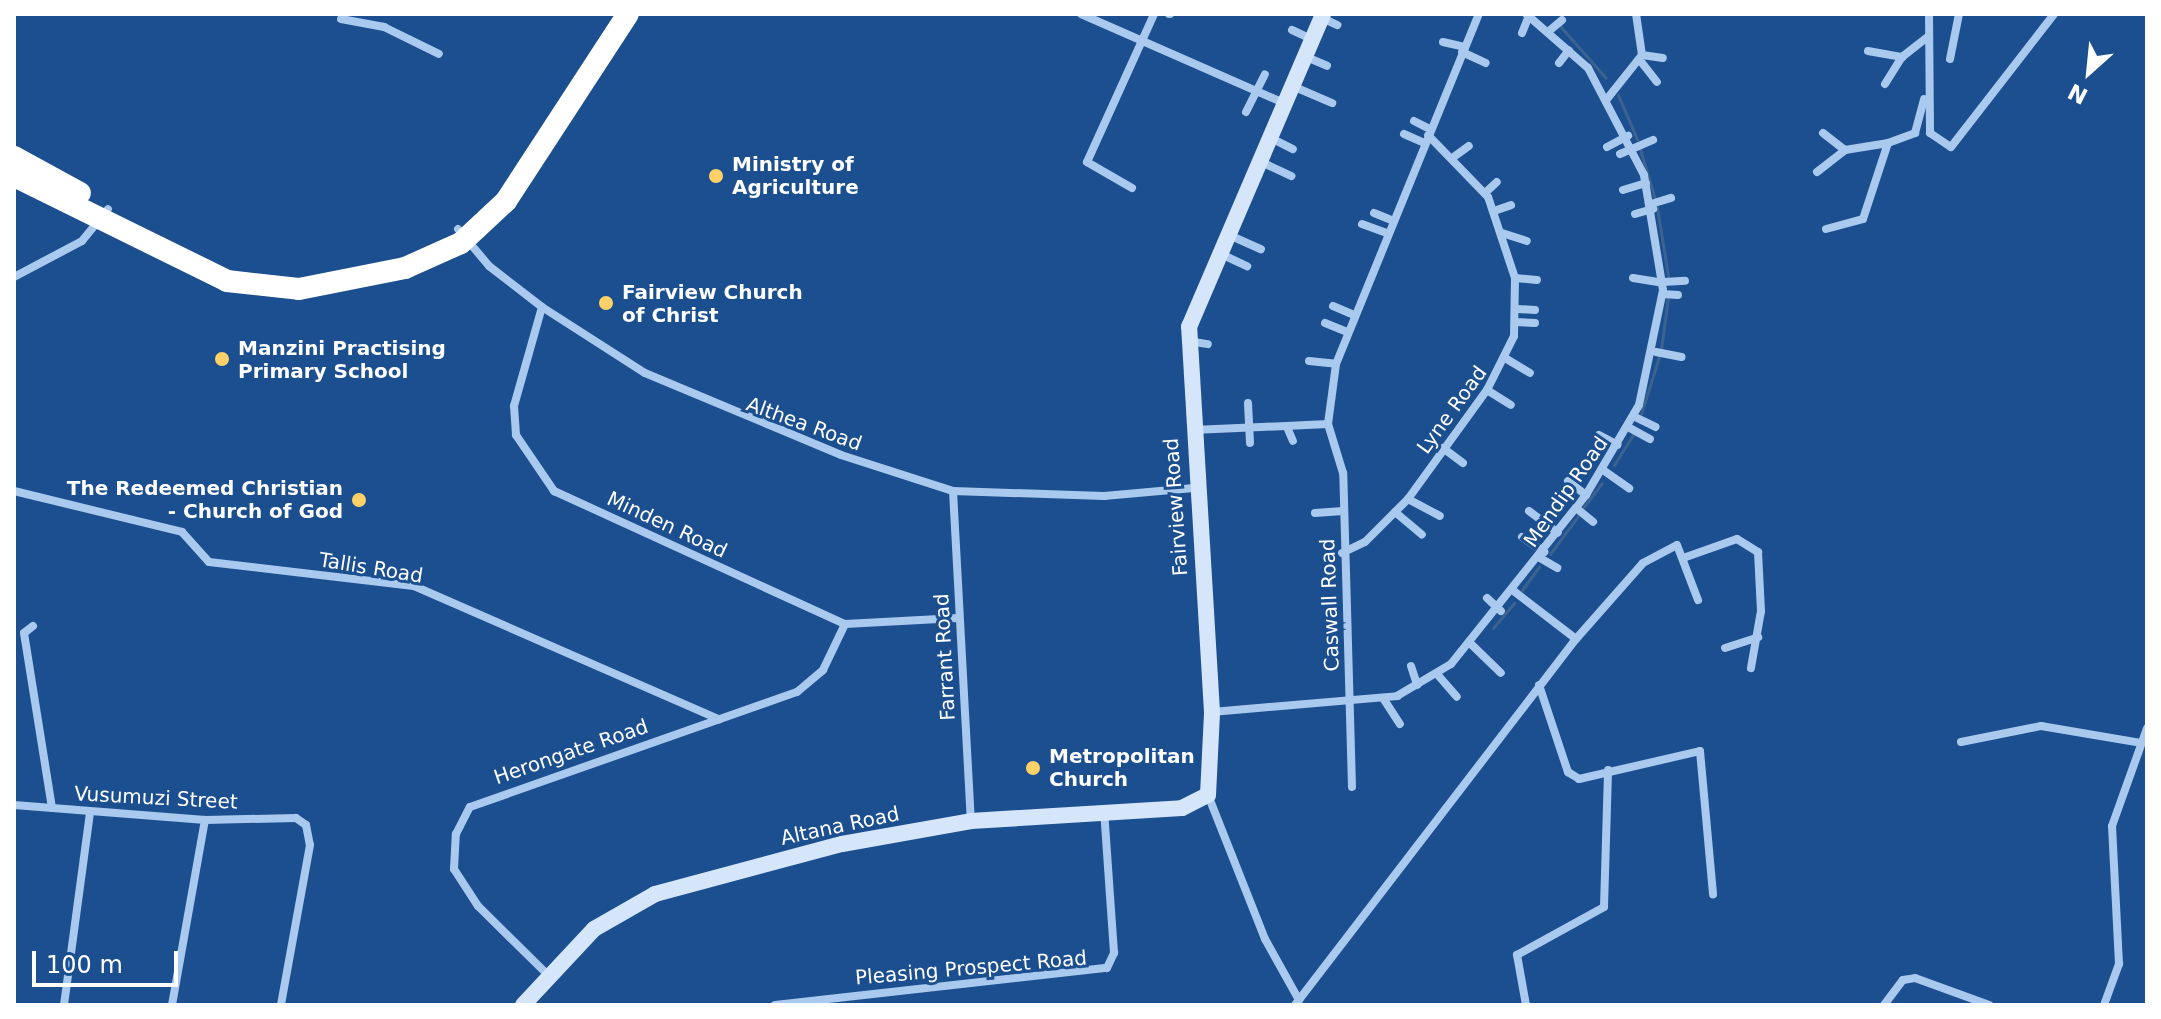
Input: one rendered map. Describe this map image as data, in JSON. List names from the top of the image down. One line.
{"streets":{"main road":["Fairview Road","Altana Road"],"street":["Lyne Road","Althea Road","Mendip Road","Minden Road","Tallis Road","Caswall Road","Farrant Road","Herongate Road","Vusumuzi Street","Pleasing Prospect Road"]},"crossings":[["Lyne Road","Caswall Road"],["Althea Road","Fairview Road"],["Althea Road","Minden Road"],["Althea Road","Farrant Road"],["Mendip Road","Fairview Road"],["Mendip Road","Caswall Road"],["Fairview Road","Altana Road"],["Minden Road","Farrant Road"],["Minden Road","Herongate Road"],["Tallis Road","Herongate Road"],["Farrant Road","Altana Road"],["Herongate Road","Altana Road"],["Altana Road","Pleasing Prospect Road"]],"places":["Ministry of Agriculture","Fairview Church of Christ","Manzini Practising Primary School","The Redeemed Christian - Church of God","Metropolitan Church"],"scale_bar":"100 m","north":"bottom left"}
